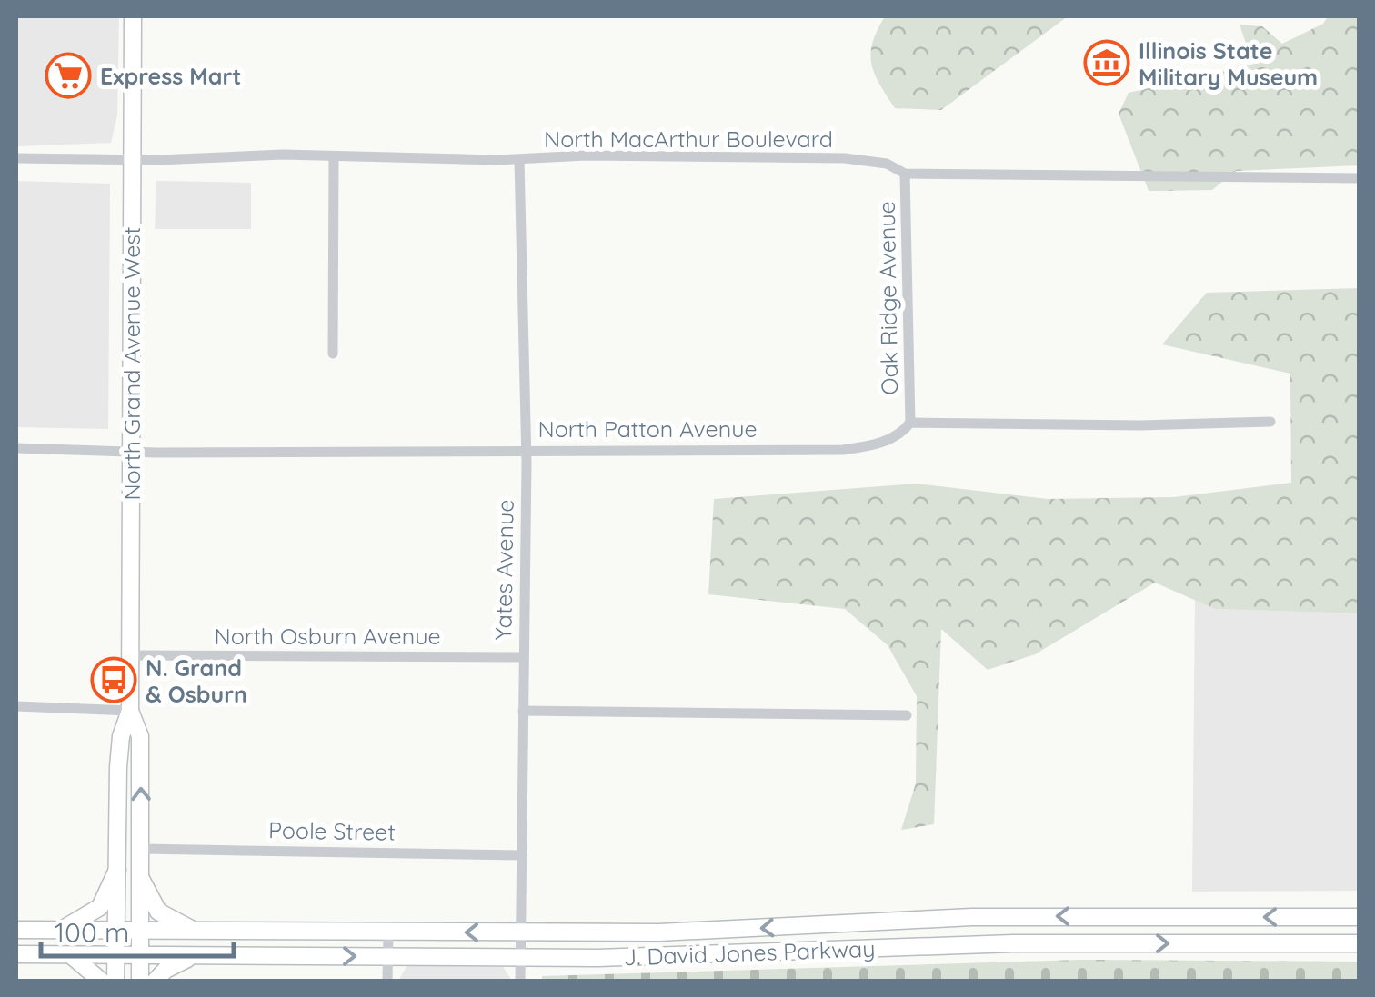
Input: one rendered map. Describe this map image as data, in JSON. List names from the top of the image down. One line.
{"streets":{"main road":["North Grand Avenue West","J. David Jones Parkway"],"street":["North MacArthur Boulevard","Oak Ridge Avenue","North Patton Avenue","Yates Avenue","North Osburn Avenue","Poole Street"]},"crossings":[["North MacArthur Boulevard","Oak Ridge Avenue"],["North MacArthur Boulevard","North Grand Avenue West"],["North MacArthur Boulevard","Yates Avenue"],["Oak Ridge Avenue","North Patton Avenue"],["North Grand Avenue West","North Patton Avenue"],["North Grand Avenue West","North Osburn Avenue"],["North Grand Avenue West","Poole Street"],["North Grand Avenue West","J. David Jones Parkway"],["North Patton Avenue","Yates Avenue"],["Yates Avenue","North Osburn Avenue"],["Yates Avenue","Poole Street"],["Yates Avenue","J. David Jones Parkway"]],"places":{"museum":["Illinois State Military Museum"],"supermarket":["Express Mart"],"bus stop":["N. Grand & Osburn"]},"scale_bar":"100 m"}
